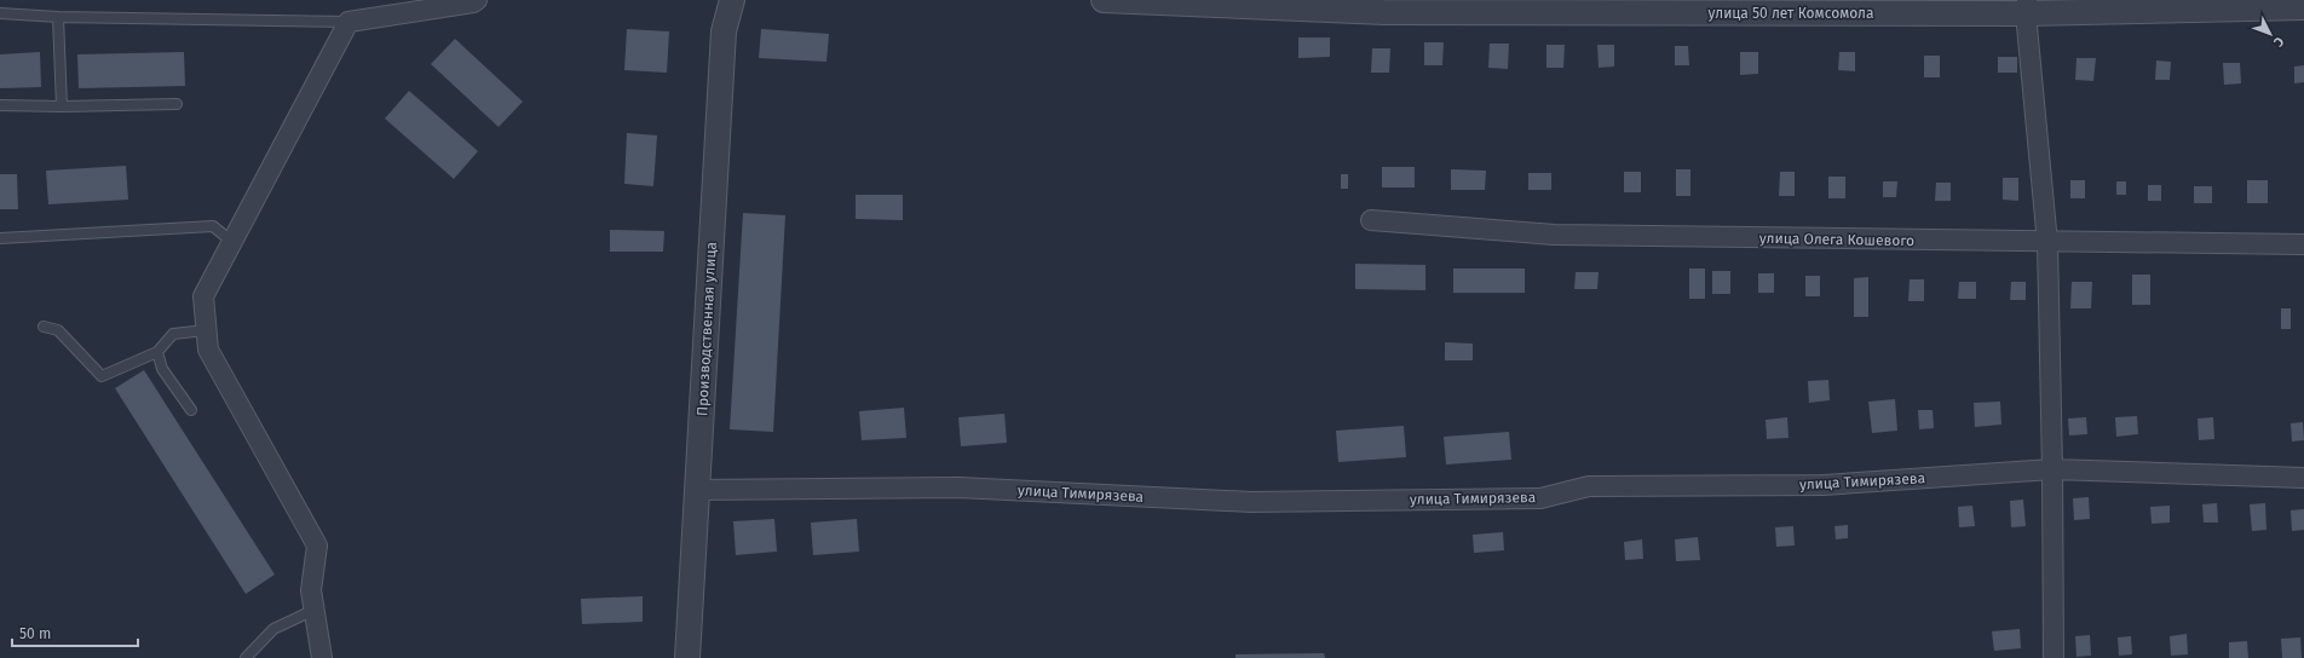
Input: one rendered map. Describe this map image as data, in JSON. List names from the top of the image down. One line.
{"streets":{"street":["улица 50 лет Комсомола","улица Олега Кошевого","Производственная улица","улица Тимирязева"]},"crossings":[["Производственная улица","улица Тимирязева"]],"scale_bar":"50 m","north":"bottom right"}
